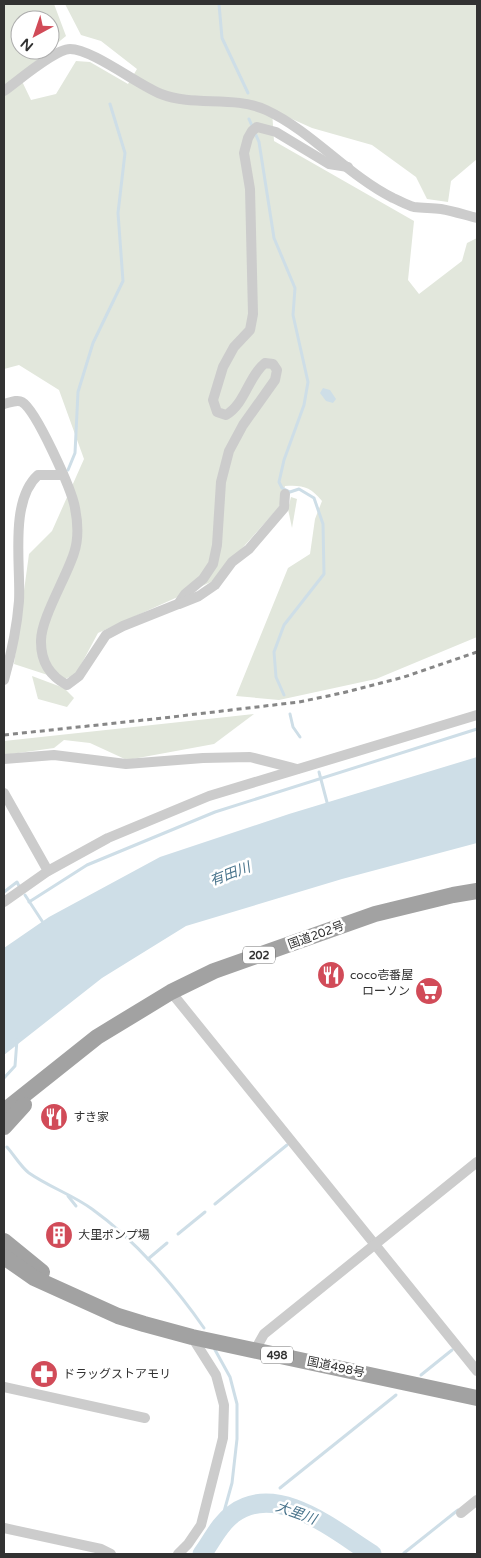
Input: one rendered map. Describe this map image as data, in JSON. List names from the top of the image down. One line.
{"streets":{"highway":["国道202号","202","498","国道498号"]},"water":["有田川","大里川"],"places":{"restaurant":["coco壱番屋","すき家"],"supermarket":["ローソン"],"building":["大里ポンプ場"],"pharmacy":["ドラッグストアモリ"]},"north":"bottom left"}
